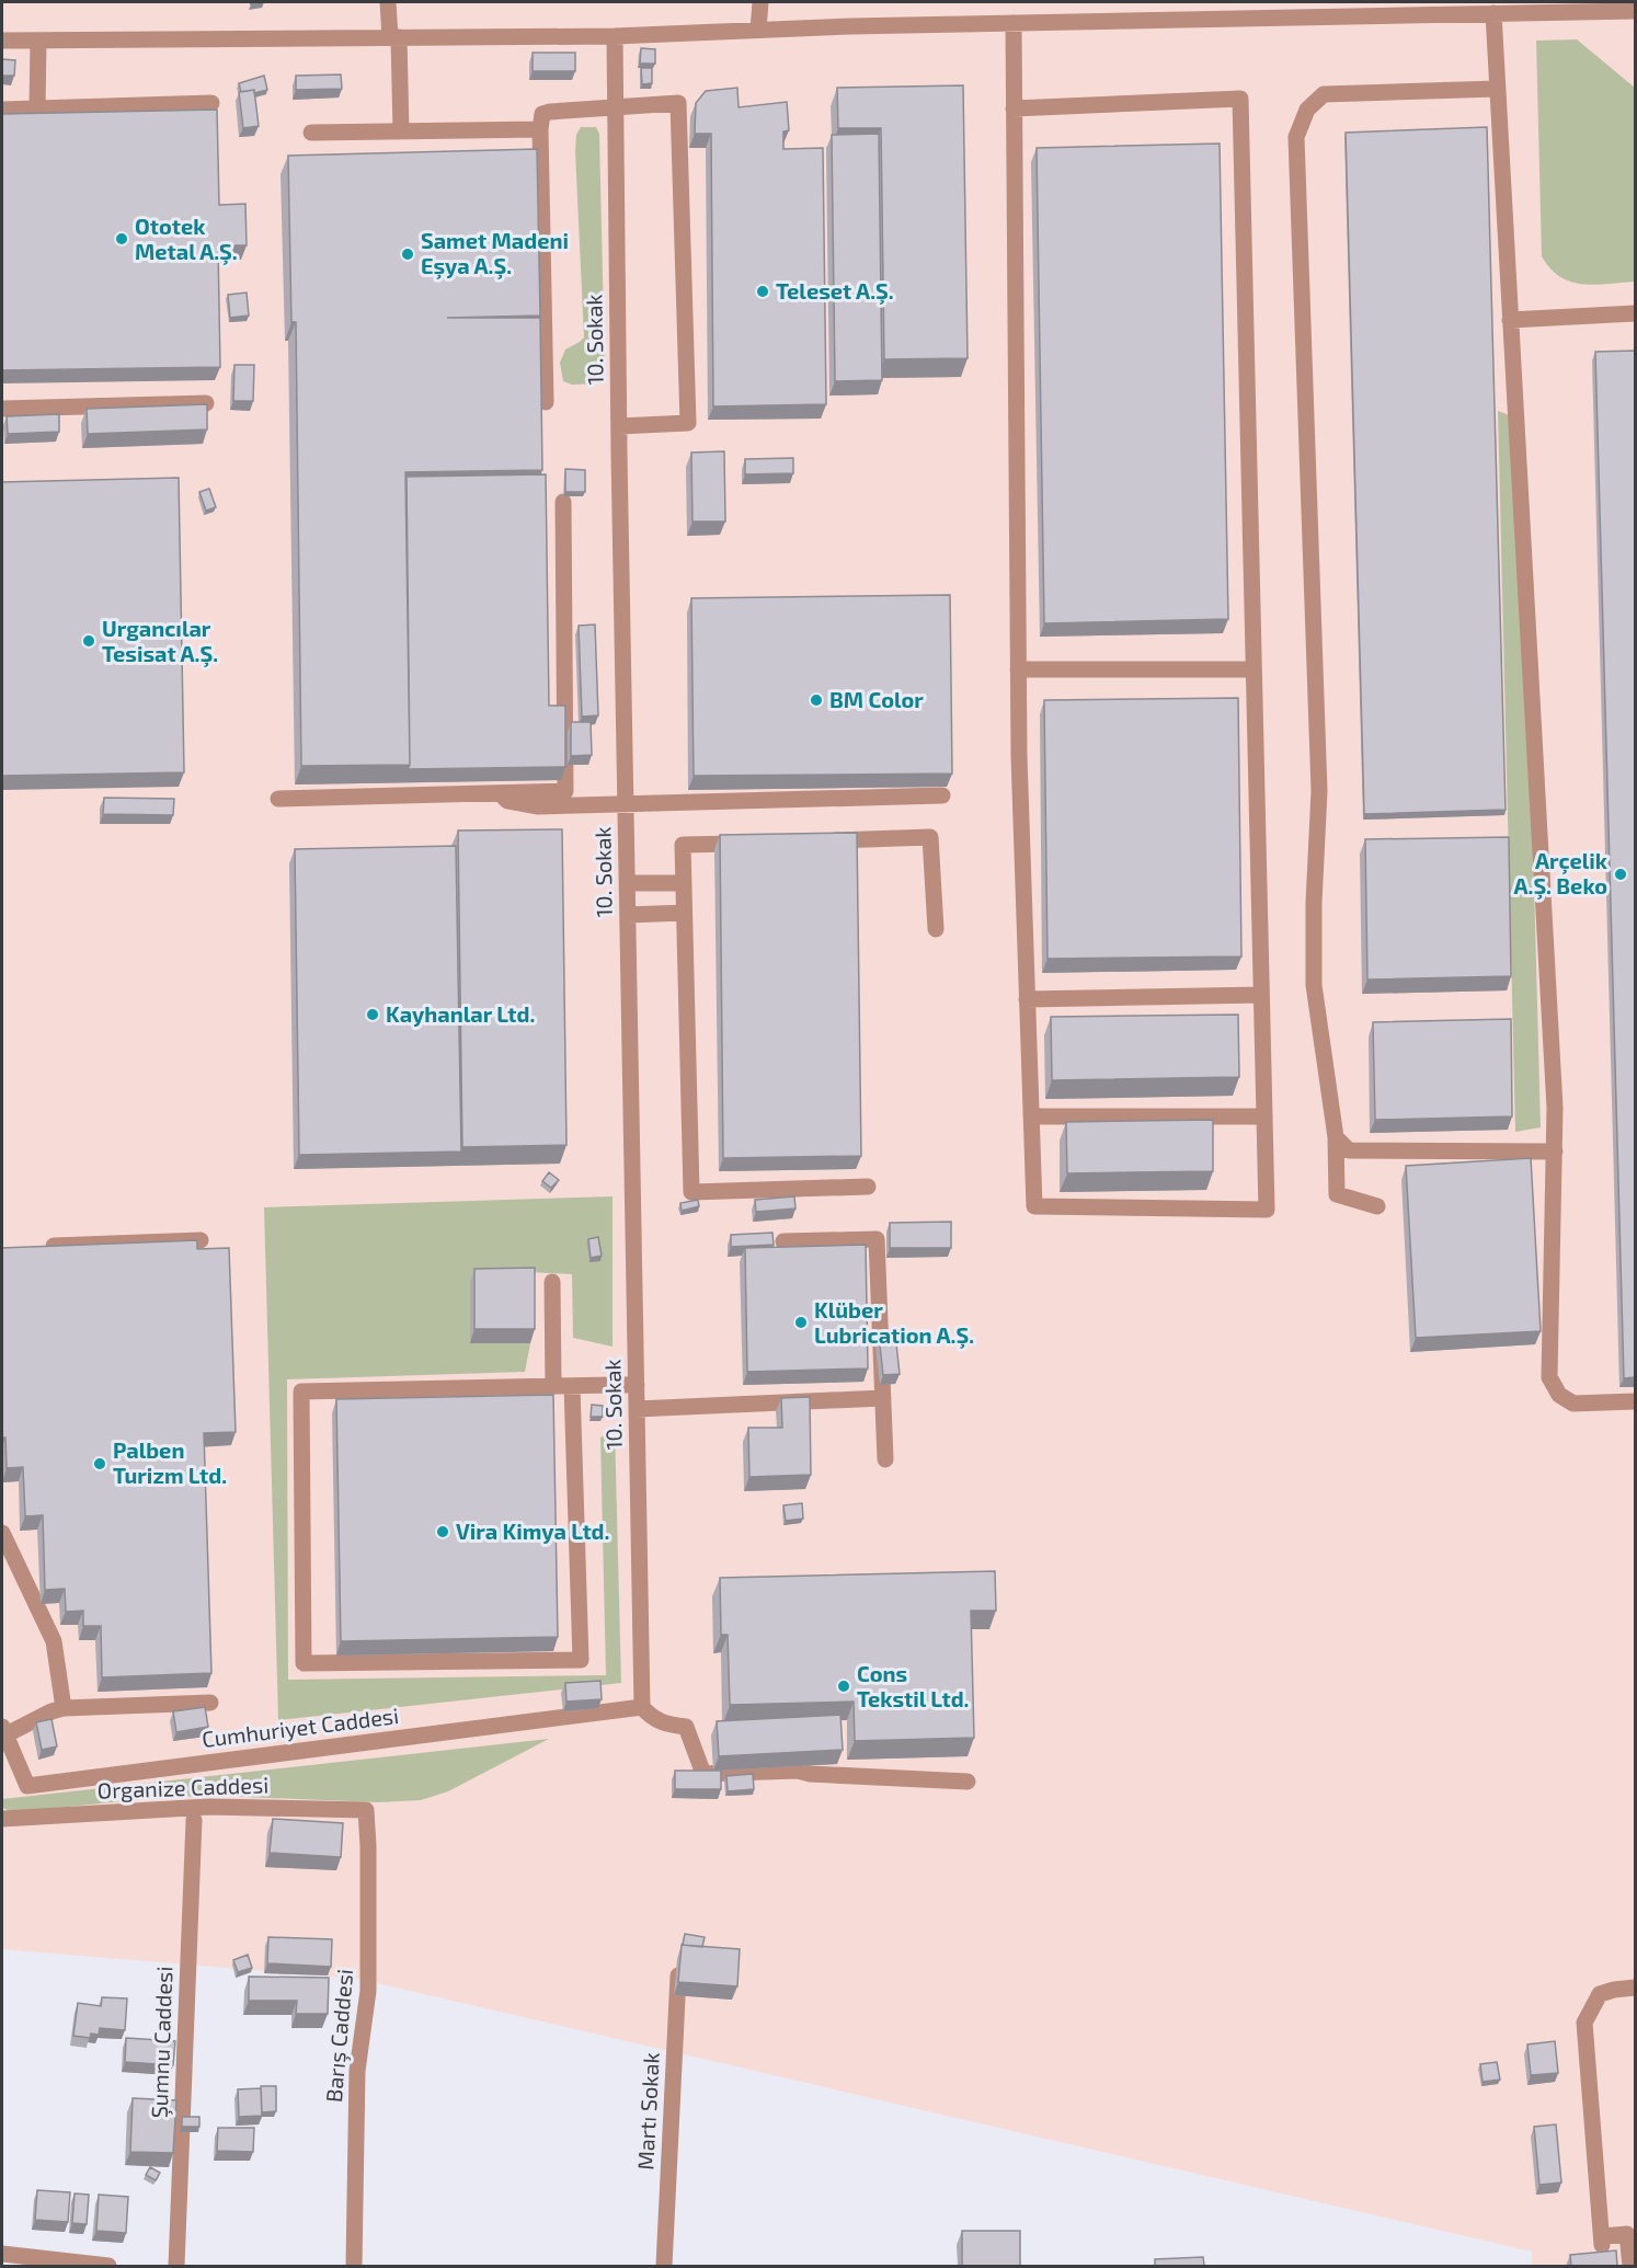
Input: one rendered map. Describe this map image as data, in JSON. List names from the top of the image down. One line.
{"streets":{"street":["10. Sokak","Cumhuriyet Caddesi","Organize Caddesi","Barış Caddesi","Şumnu Caddesi","Martı Sokak"]},"crossings":[["10. Sokak","Cumhuriyet Caddesi"],["Organize Caddesi","Barış Caddesi"]],"places":["Ototek Metal A.Ş.","Samet Madeni Eşya A.Ş.","Teleset A.Ş.","Urgancılar Tesisat A.Ş.","BM Color","Arçelik A.Ş. Beko","Kayhanlar Ltd.","Klüber Lubrication A.Ş.","Palben Turizm Ltd.","Vira Kimya Ltd.","Cons Tekstil Ltd."]}
